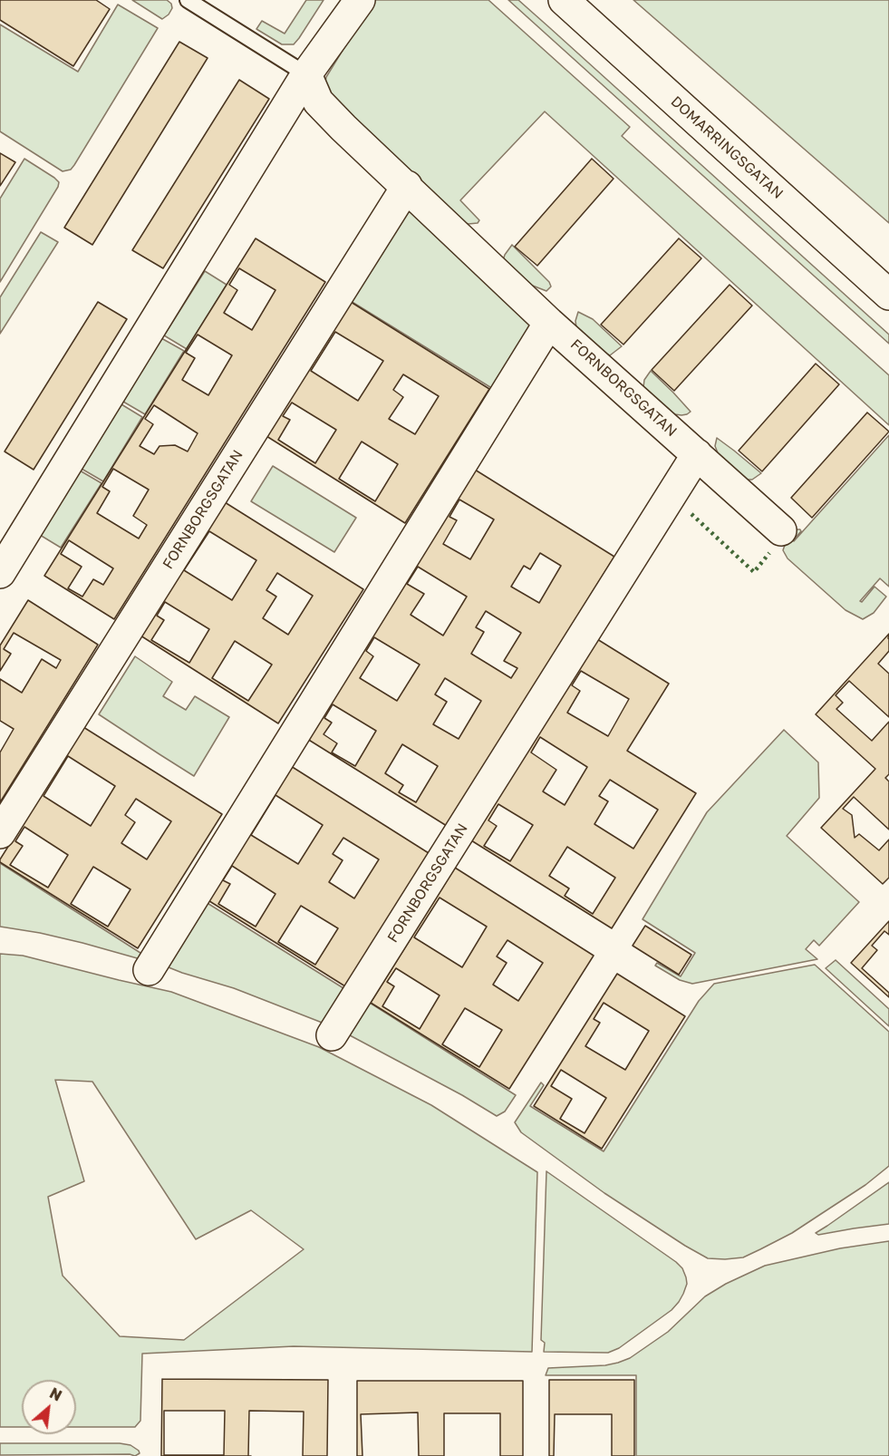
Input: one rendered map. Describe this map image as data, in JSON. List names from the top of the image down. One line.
{"streets":{"street":["DOMARRINGSGATAN","FORNBORGSGATAN"]},"north":"top right"}
